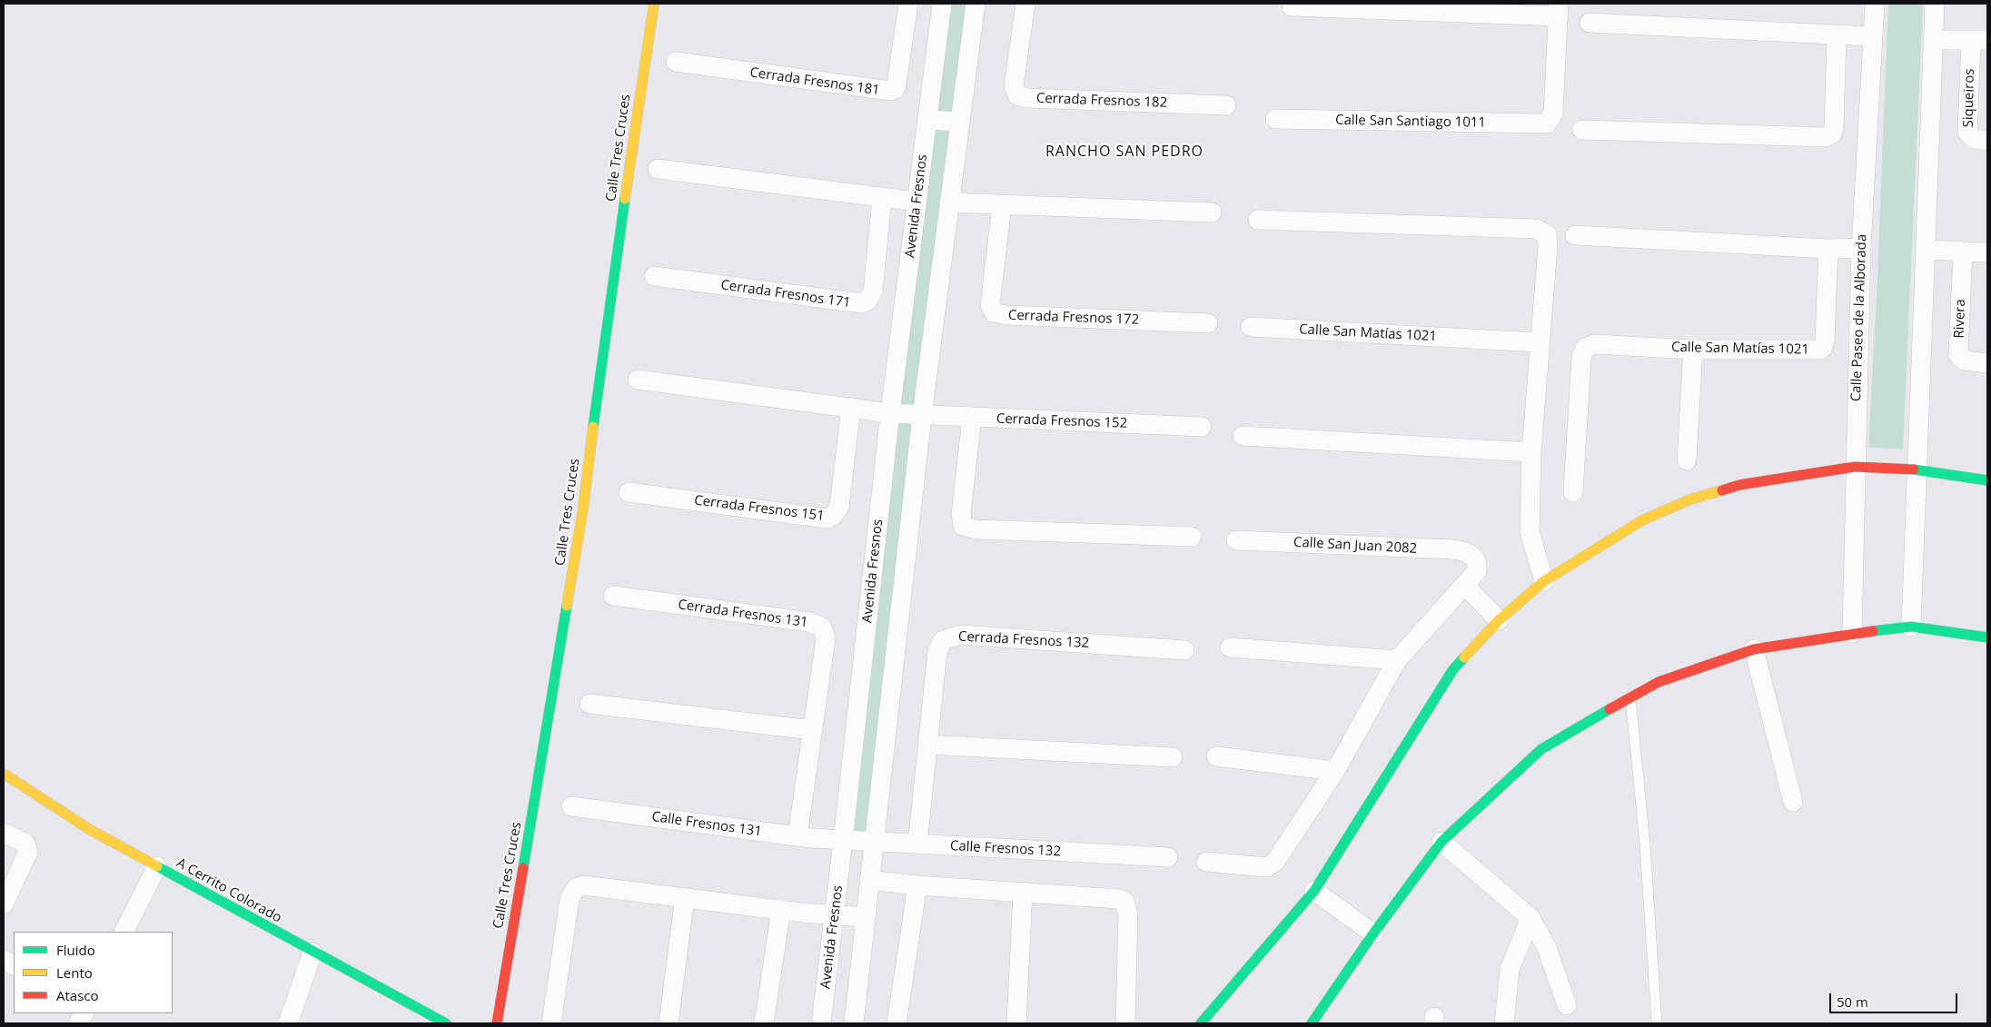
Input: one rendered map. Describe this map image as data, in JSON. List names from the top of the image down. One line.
{"streets":{"main road":["Calle Tres Cruces","A Cerrito Colorado"],"street":["Cerrada Fresnos 181","Siqueiros","Cerrada Fresnos 182","Calle San Santiago 1011","Avenida Fresnos","Cerrada Fresnos 171","Cerrada Fresnos 172","Calle Paseo de la Alborada","Rivera","Calle San Matías 1021","Cerrada Fresnos 152","Cerrada Fresnos 151","Calle San Juan 2082","Cerrada Fresnos 131","Cerrada Fresnos 132","Calle Fresnos 131","Calle Fresnos 132"]},"crossings":[["Avenida Fresnos","Calle Fresnos 131"],["Avenida Fresnos","Calle Fresnos 132"],["Cerrada Fresnos 131","Calle Fresnos 131"],["Cerrada Fresnos 132","Calle Fresnos 132"],["Calle Fresnos 131","Calle Fresnos 132"]],"districts":["RANCHO SAN PEDRO"],"legend":["Fluido","Lento","Atasco"],"scale_bar":"50 m"}
